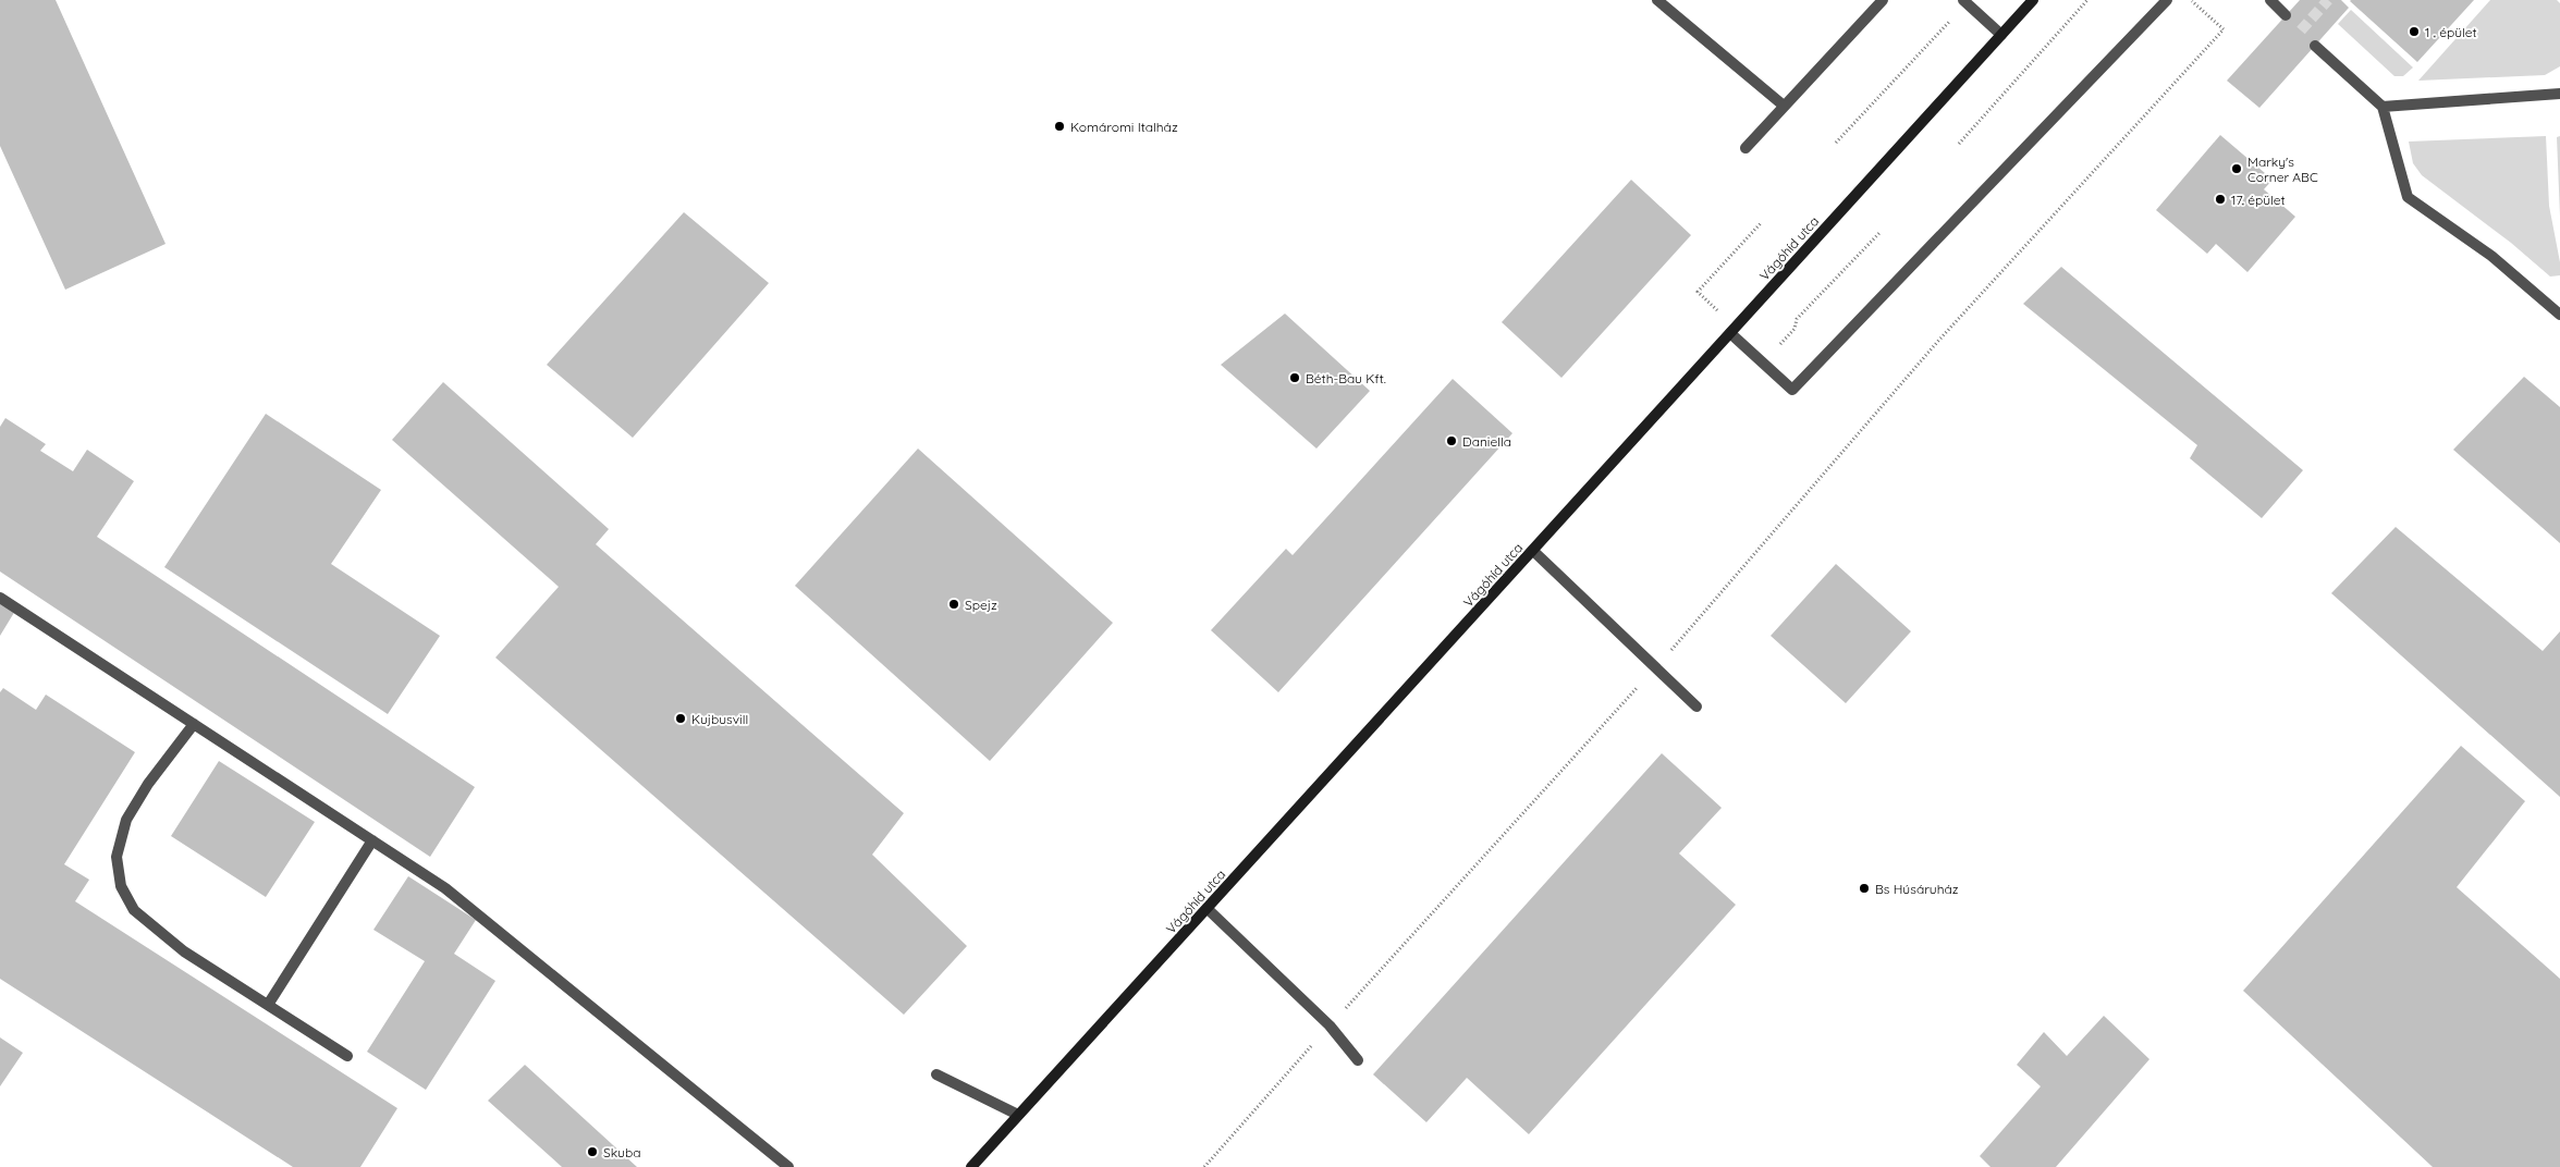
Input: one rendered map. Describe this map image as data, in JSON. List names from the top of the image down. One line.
{"streets":{"main road":["Vágóhíd utca"]},"places":["1 . épület","Komáromi Italház","Marky's Corner ABC","17. épület","Béth-Bau Kft.","Daniella","Spejz","Kujbusvill","Bs Húsáruház","Skuba"]}
